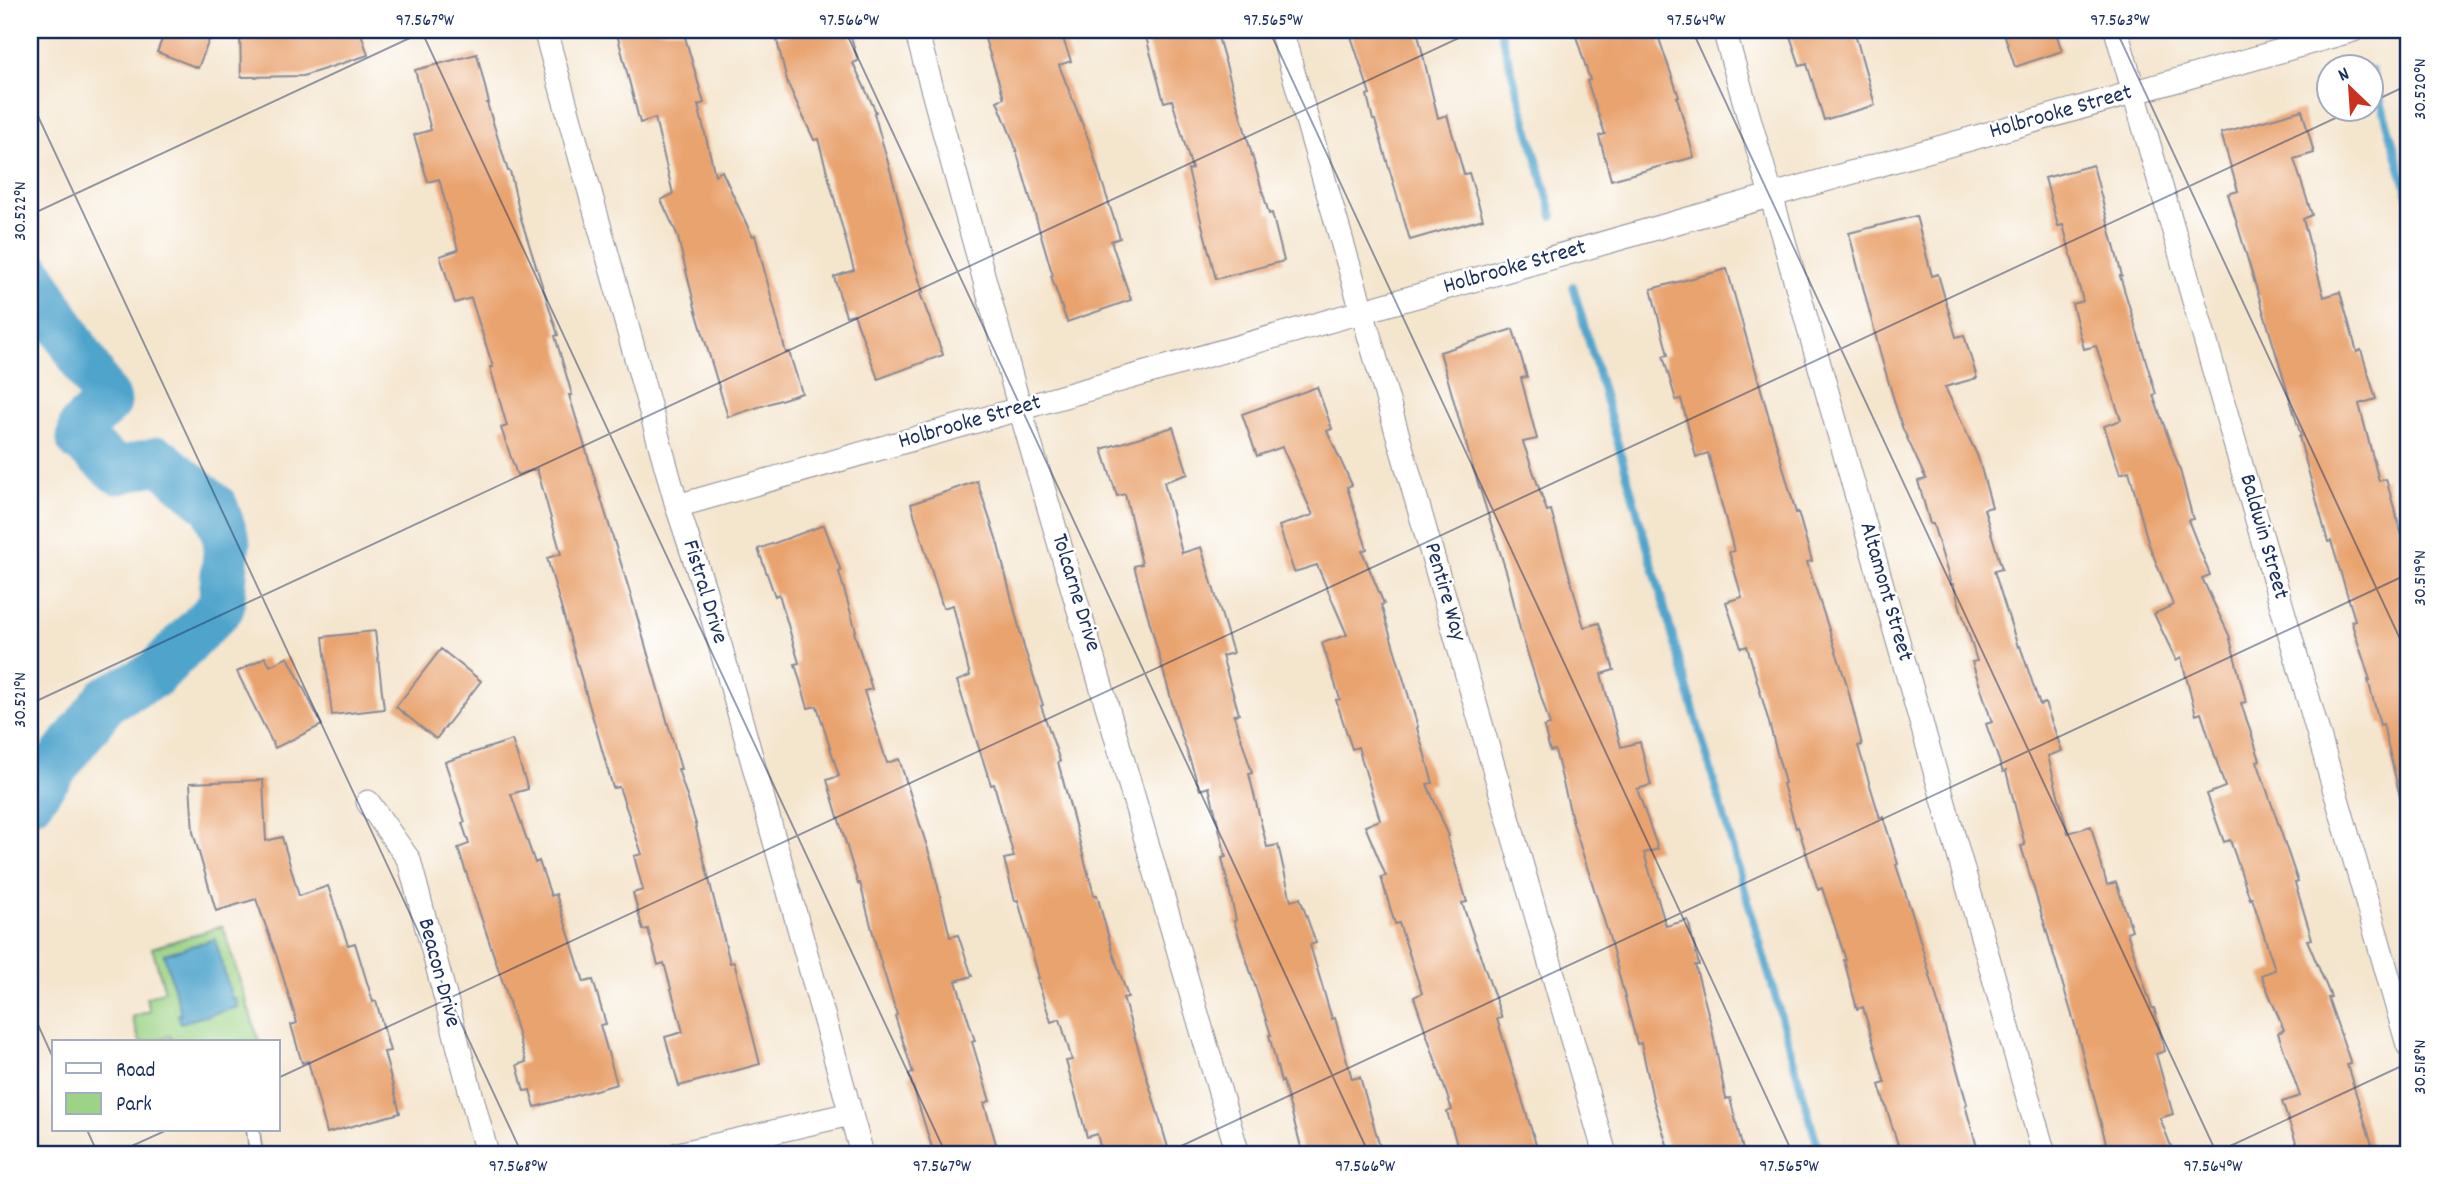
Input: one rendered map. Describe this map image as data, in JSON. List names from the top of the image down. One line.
{"streets":{"street":["Holbrooke Street","Baldwin Street","Fistral Drive","Pentire Way","Altamont Street","Tolcarne Drive","Beacon Drive"]},"crossings":[["Holbrooke Street","Baldwin Street"],["Holbrooke Street","Fistral Drive"],["Holbrooke Street","Pentire Way"],["Holbrooke Street","Altamont Street"],["Holbrooke Street","Tolcarne Drive"]],"legend":["Road","Park"],"north":"top left","coordinates":["97.567°W","97.566°W","97.565°W","97.564°W","97.563°W","30.520°N","30.522°N","30.519°N","30.521°N","30.518°N","97.568°W"]}
